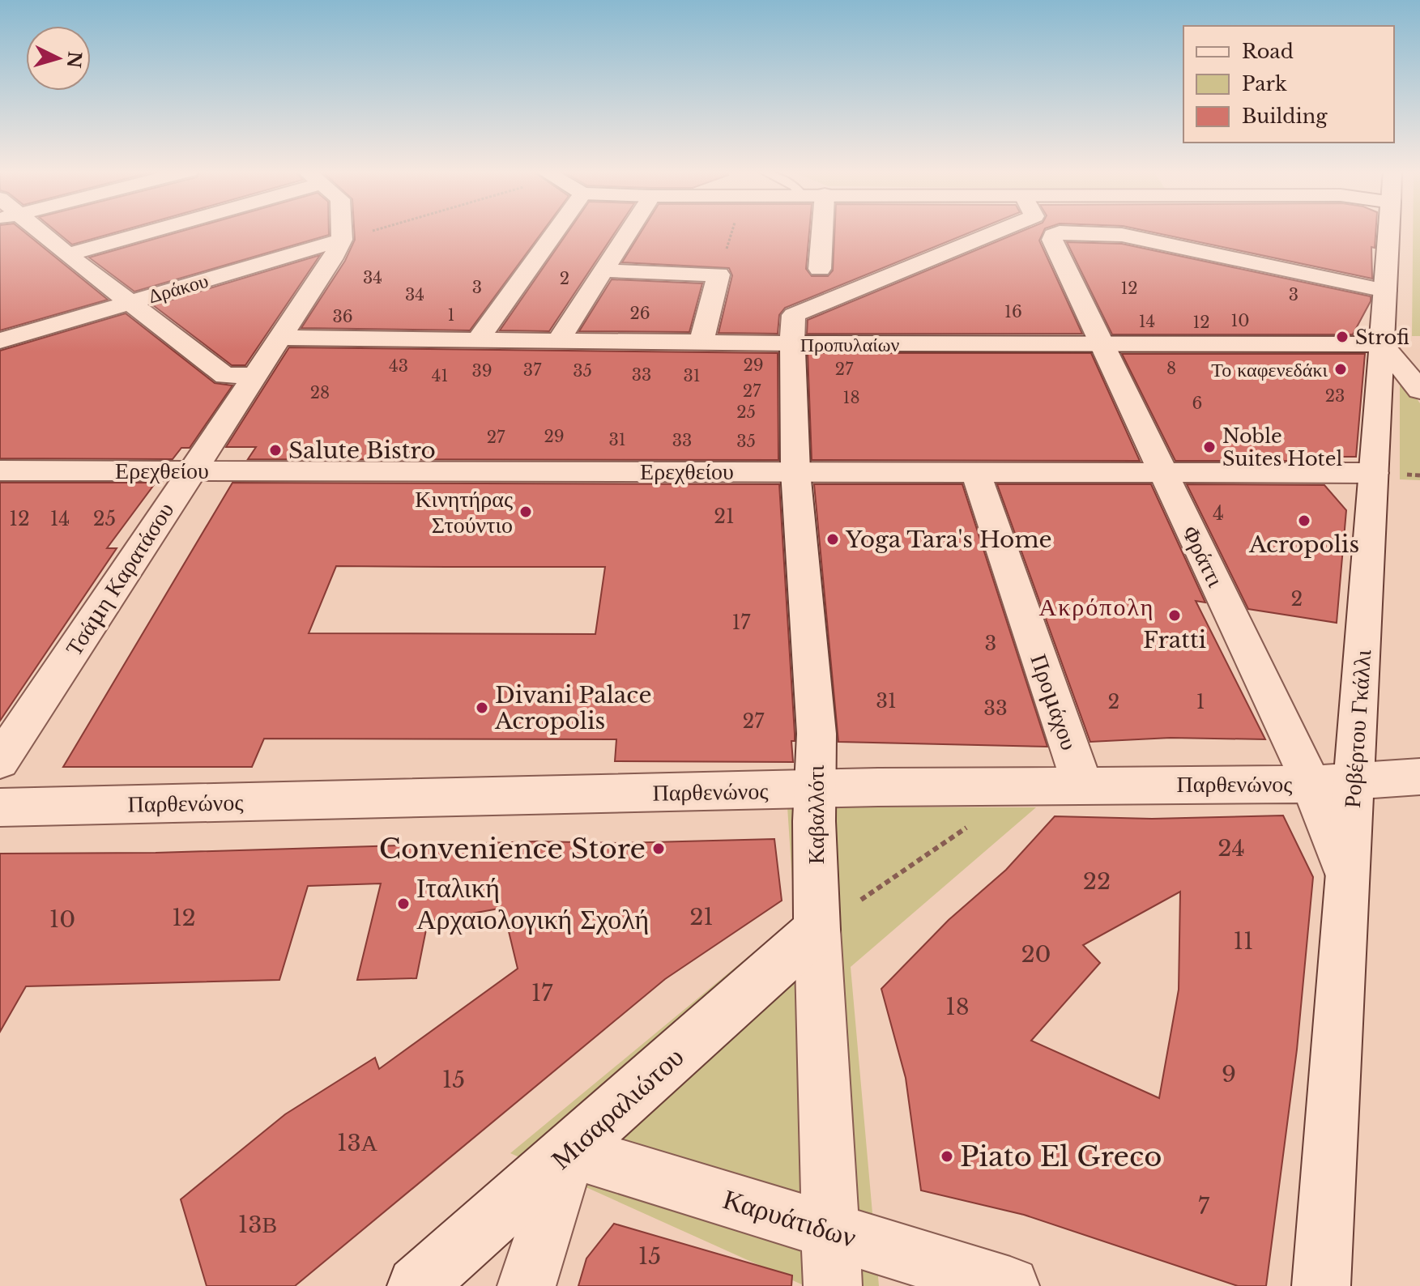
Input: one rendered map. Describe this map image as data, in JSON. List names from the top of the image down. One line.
{"streets":{"street":["Δράκου","Προπυλαίων","Ερεχθείου","Φράττι","Τσάμη Καρατάσου","Προμάχου","Ροβέρτου Γκάλλι","Παρθενώνος","Καβαλλότι","Μισαραλιώτου","Καρυάτιδων"]},"crossings":[["Δράκου","Τσάμη Καρατάσου"],["Προπυλαίων","Φράττι"],["Προπυλαίων","Τσάμη Καρατάσου"],["Προπυλαίων","Ροβέρτου Γκάλλι"],["Προπυλαίων","Καβαλλότι"],["Ερεχθείου","Φράττι"],["Ερεχθείου","Τσάμη Καρατάσου"],["Ερεχθείου","Προμάχου"],["Ερεχθείου","Ροβέρτου Γκάλλι"],["Ερεχθείου","Καβαλλότι"],["Φράττι","Ροβέρτου Γκάλλι"],["Φράττι","Παρθενώνος"],["Προμάχου","Παρθενώνος"],["Ροβέρτου Γκάλλι","Παρθενώνος"],["Παρθενώνος","Καβαλλότι"],["Καβαλλότι","Μισαραλιώτου"],["Καβαλλότι","Καρυάτιδων"],["Μισαραλιώτου","Καρυάτιδων"]],"districts":["Ακρόπολη"],"places":["Strofi","Το καφενεδάκι","Noble Suites Hotel","Salute Bistro","Κινητήρας Στούντιο","Acropolis","Yoga Tara's Home","Fratti","Divani Palace Acropolis","Convenience Store","Ιταλική Αρχαιολογική Σχολή","Piato El Greco"],"house_numbers":["34","2","3","12","34","3","16","26","1","36","10","14","12","29","43","8","27","37","39","35","33","41","31","27","28","23","18","6","25","29","27","31","33","35","4","21","12","14","25","2","17","3","31","2","1","33","27","24","22","21","12","10","11","20","17","18","9","15","13Α","7","13Β","15"],"legend":["Road","Park","Building"],"north":"right"}
